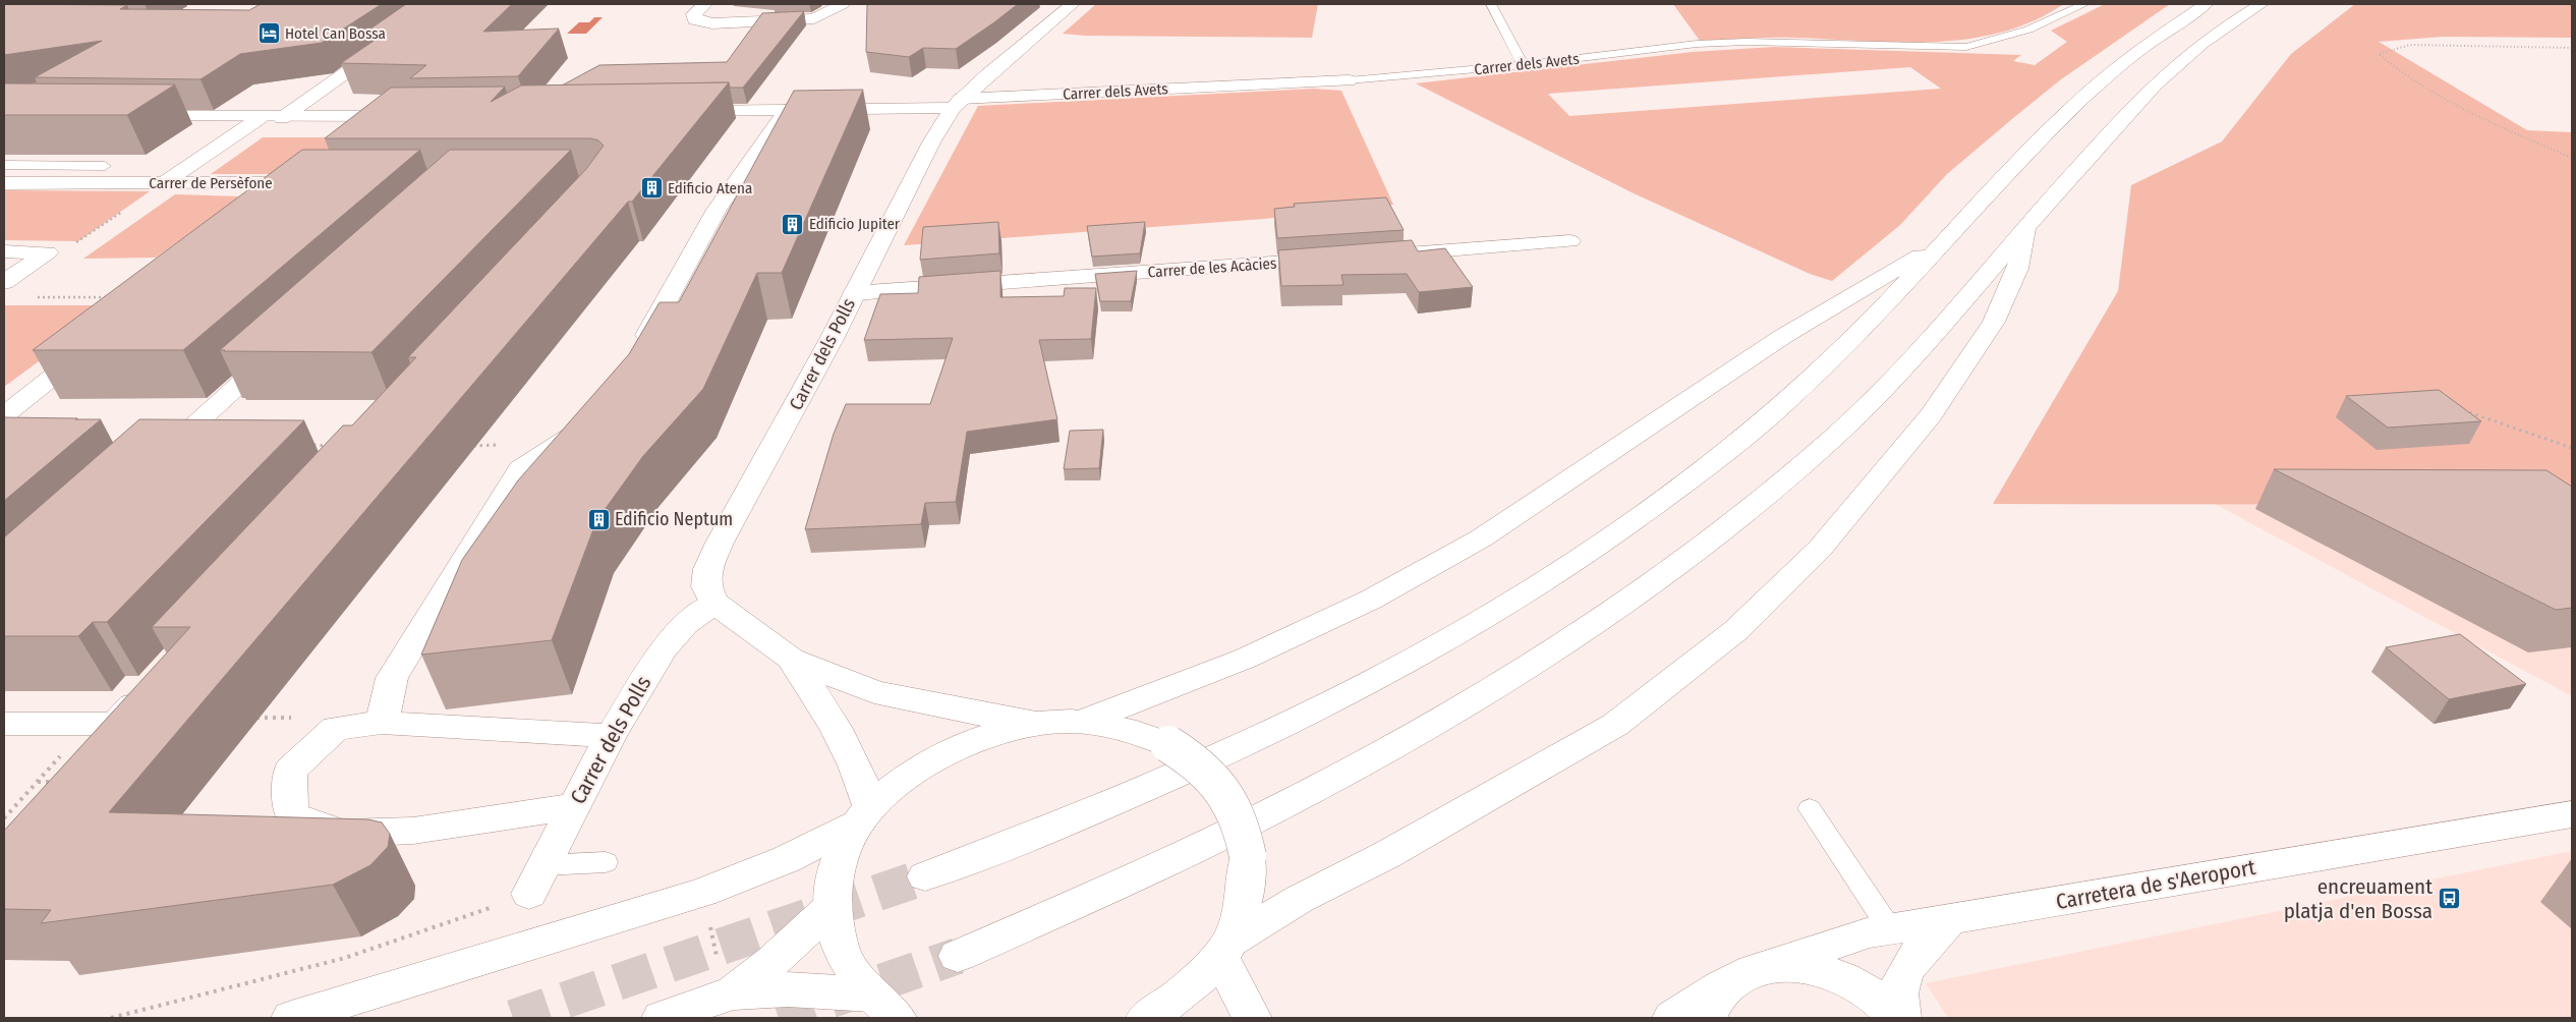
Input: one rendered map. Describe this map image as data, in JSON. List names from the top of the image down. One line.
{"streets":{"main road":["Carrer dels Avets","Carrer de Persèfone","Carrer de les Acàcies","Carrer dels Polls","Carretera de s'Aeroport"]},"crossings":[["Carrer dels Avets","Carrer dels Polls"],["Carrer de les Acàcies","Carrer dels Polls"]],"places":{"hotel":["Hotel Can Bossa"],"building":["Edificio Atena","Edificio Jupiter","Edificio Neptum"],"bus stop":["encreuament platja d'en Bossa"]}}
